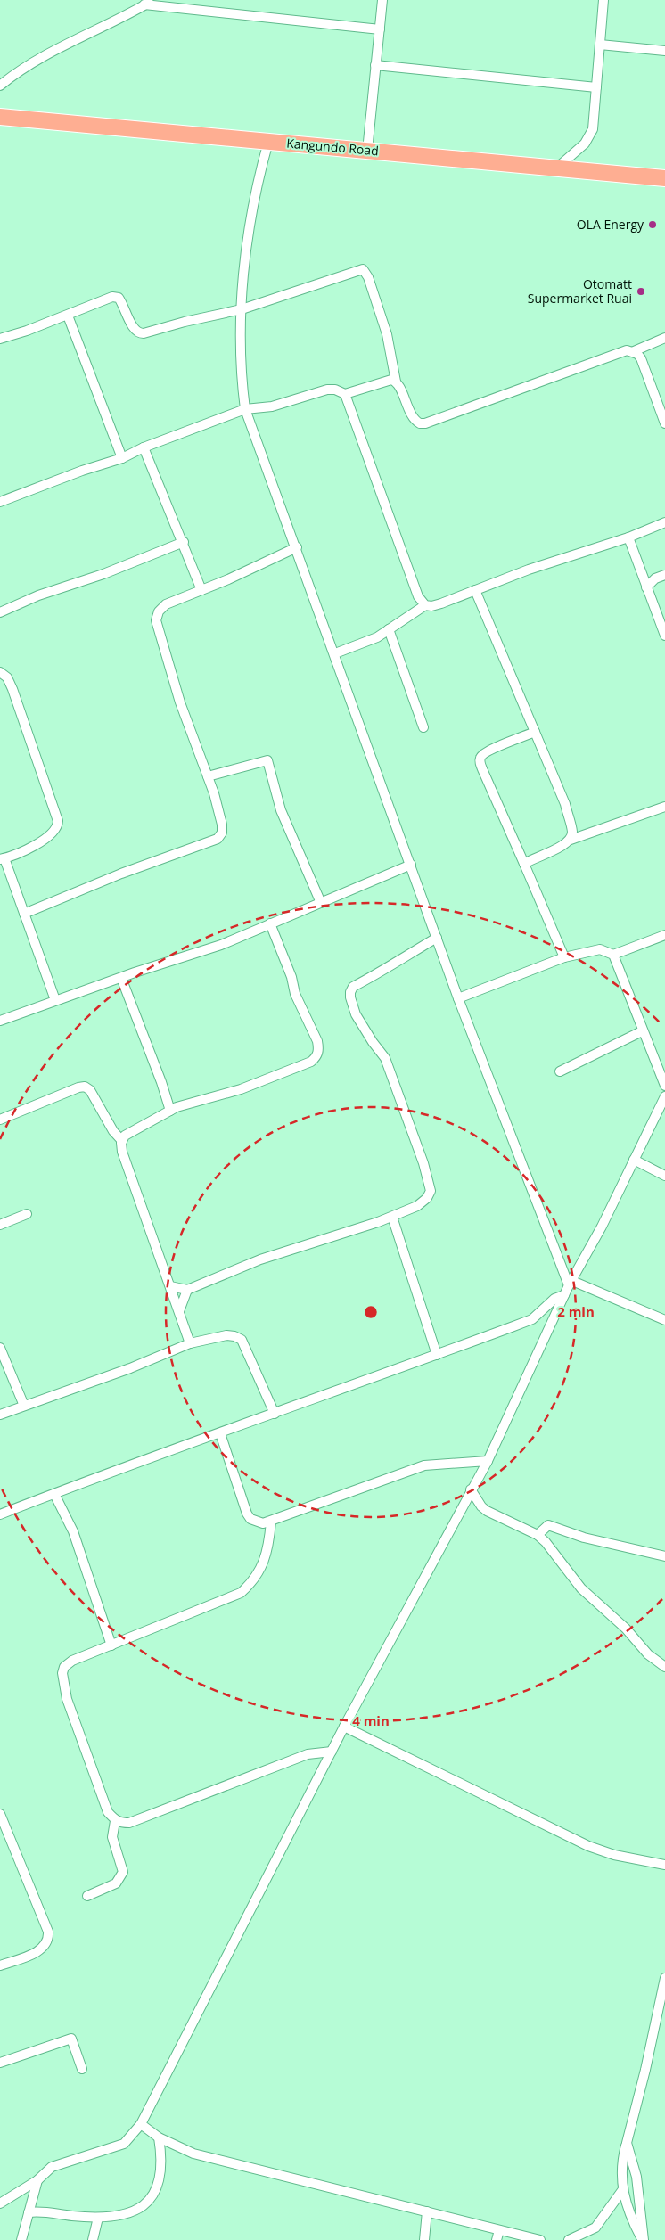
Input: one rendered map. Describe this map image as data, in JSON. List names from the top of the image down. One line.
{"streets":{"highway":["Kangundo Road"]},"places":["OLA Energy","Otomatt Supermarket Ruai"],"rings":["2 min","4 min"]}
